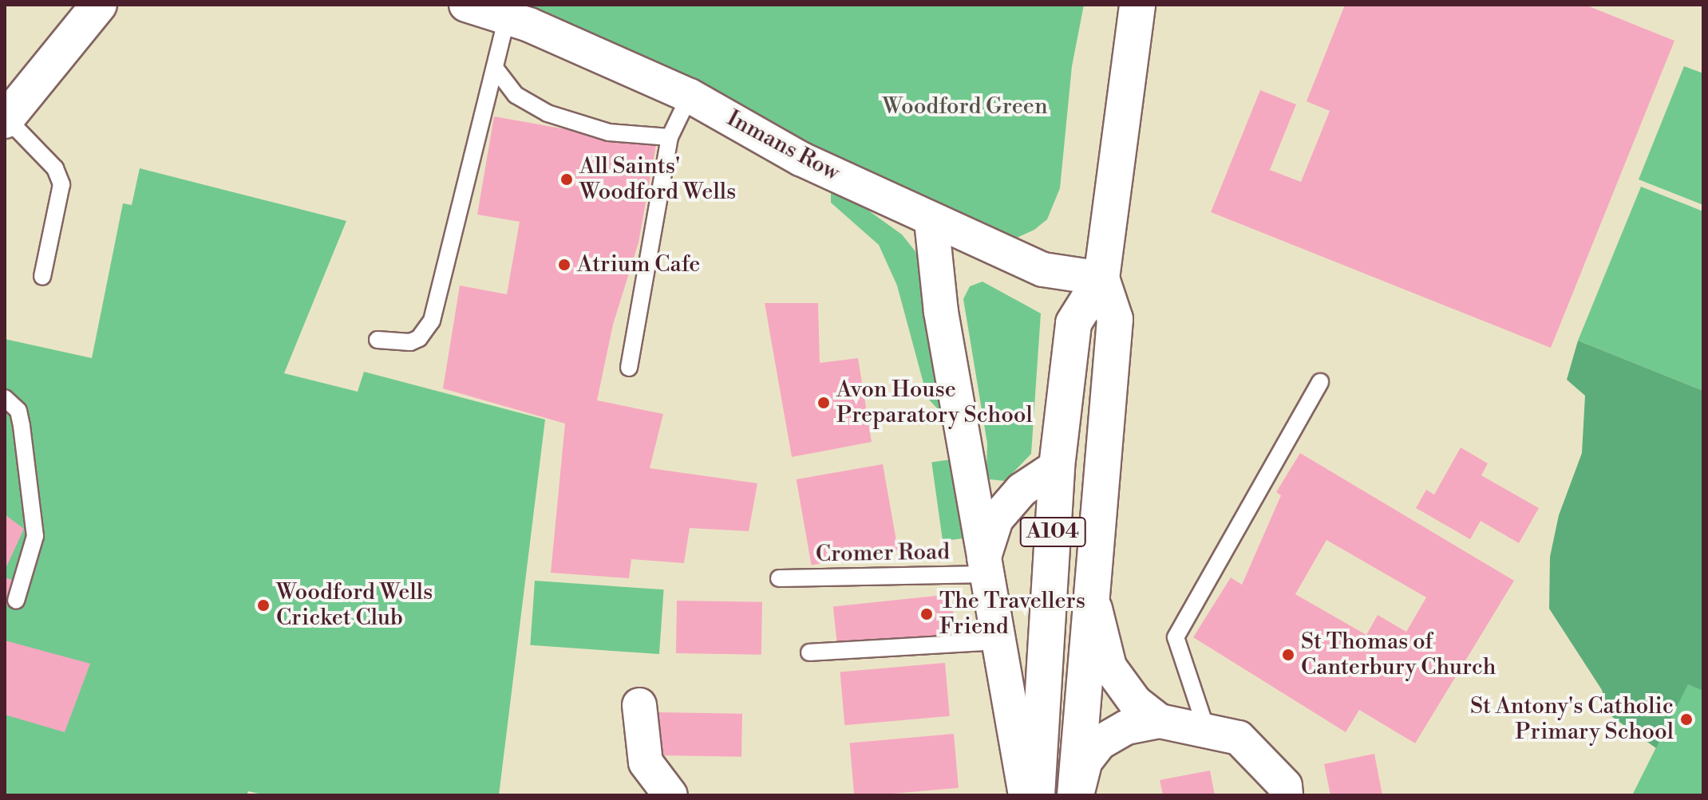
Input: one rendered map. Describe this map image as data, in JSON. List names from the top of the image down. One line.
{"streets":{"main road":["A104"],"street":["Inmans Row"],"lane":["Cromer Road"]},"crossings":[["Inmans Row","A104"]],"parks":["Woodford Green"],"places":["All Saints' Woodford Wells","Atrium Cafe","Avon House Preparatory School","Woodford Wells Cricket Club","The Travellers Friend","St Thomas of Canterbury Church","St Antony's Catholic Primary School"]}
